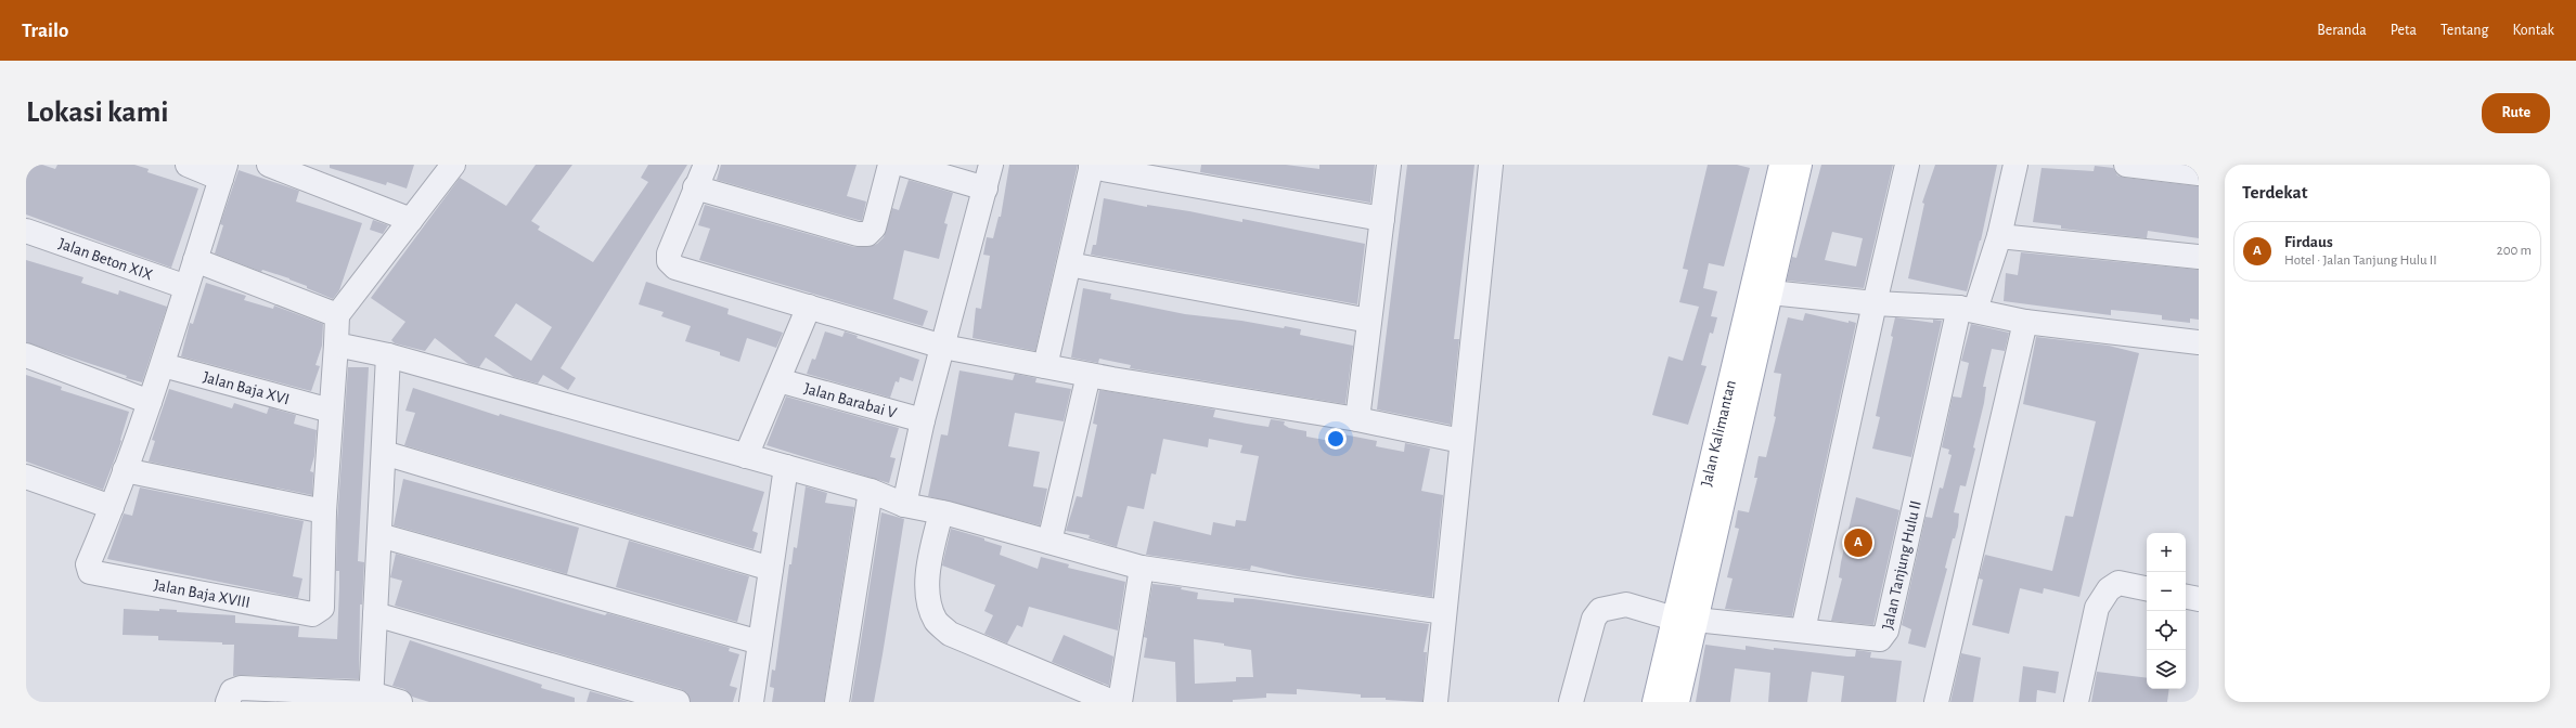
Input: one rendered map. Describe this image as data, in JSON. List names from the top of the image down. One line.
{"streets":{"main road":["Jalan Kalimantan"],"street":["Jalan Beton XIX","Jalan Baja XVI","Jalan Barabai V","Jalan Tanjung Hulu II","Jalan Baja XVIII"]},"crossings":[["Jalan Kalimantan","Jalan Tanjung Hulu II"]],"page":{"header":"Trailo","nav":["Beranda","Peta","Tentang","Kontak"],"buttons":"Rute","title":"Lokasi kami","heading":"Terdekat","list":[{"mark":"A","name":"Firdaus","note":"Hotel · Jalan Tanjung Hulu II","value":"200 m"}],"pins":"A","map_buttons":["+","−"]}}
